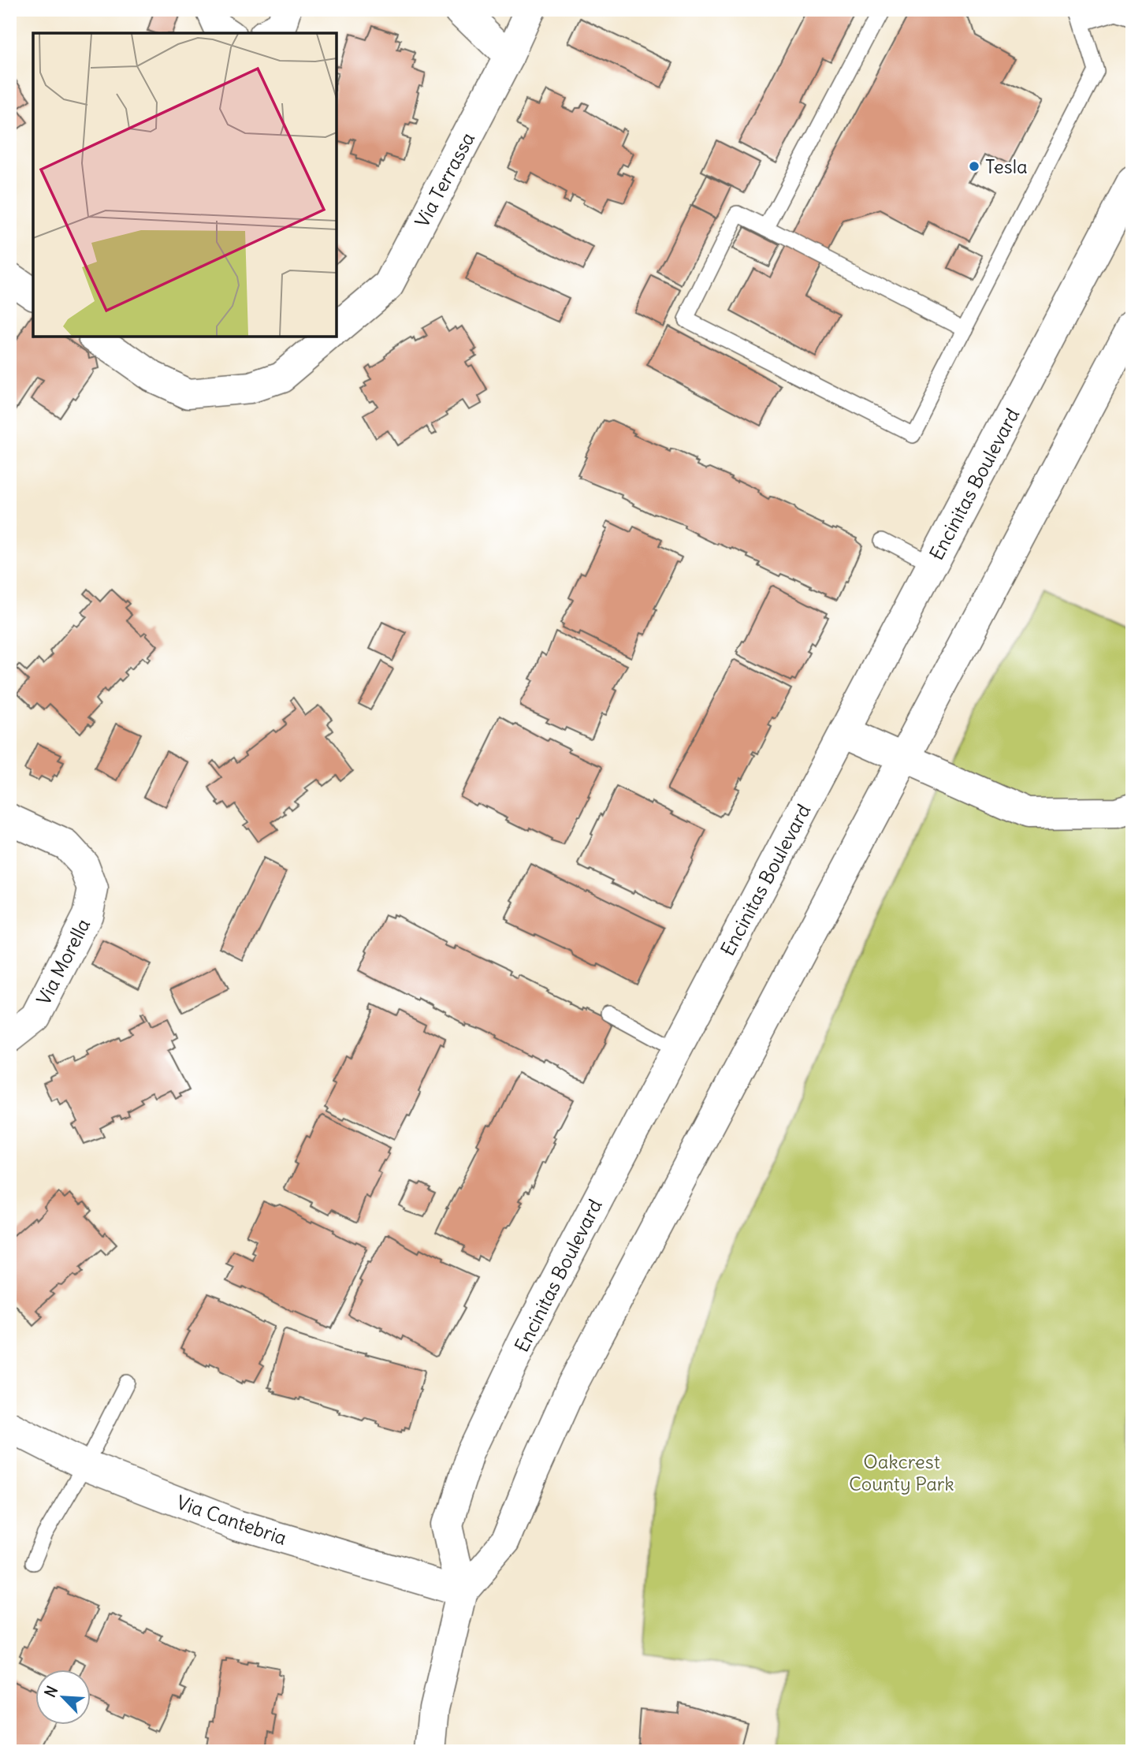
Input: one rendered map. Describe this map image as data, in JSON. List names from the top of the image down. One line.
{"streets":{"main road":["Via Terrassa","Encinitas Boulevard","Via Morella","Via Cantebria"]},"crossings":[["Encinitas Boulevard","Via Cantebria"]],"parks":["Oakcrest County Park"],"places":["Tesla"],"north":"top left"}
